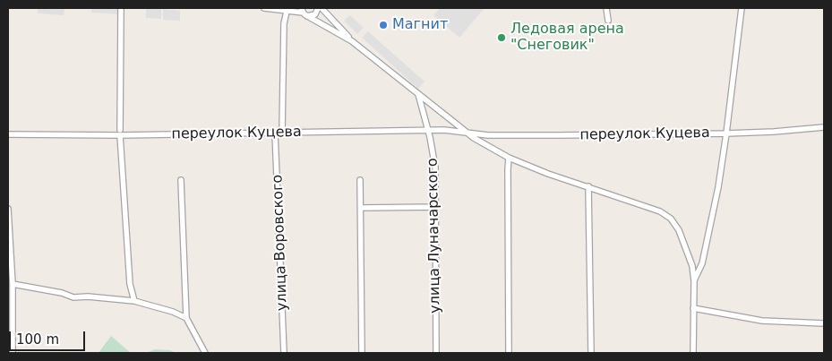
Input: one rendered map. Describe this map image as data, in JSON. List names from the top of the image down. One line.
{"streets":{"street":["переулок Куцева","улица Луначарского","улица Воровского"]},"crossings":[["переулок Куцева","улица Луначарского"],["переулок Куцева","улица Воровского"]],"places":["Магнит","Ледовая арена \"Снеговик\""],"scale_bar":"100 m"}
